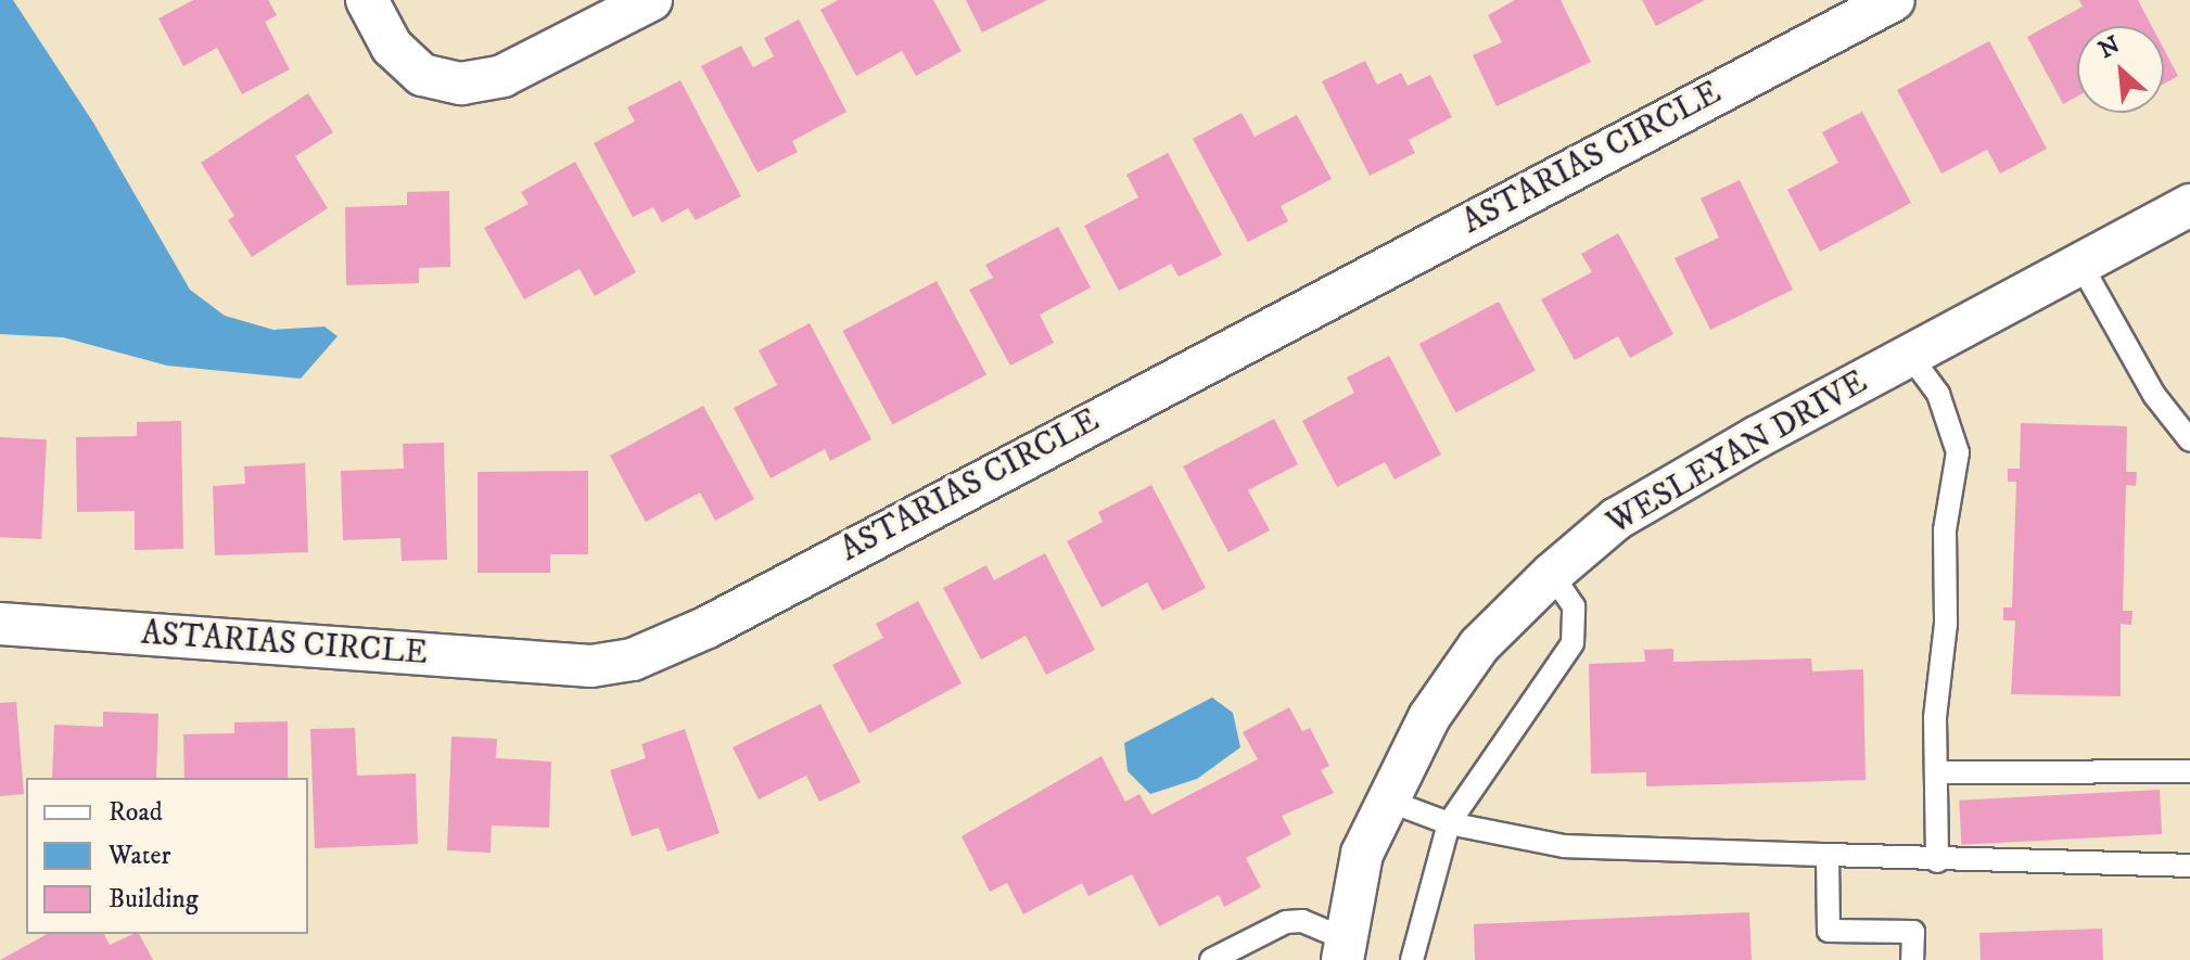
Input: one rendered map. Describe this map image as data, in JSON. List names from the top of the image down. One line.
{"streets":{"street":["ASTARIAS CIRCLE","WESLEYAN DRIVE"]},"legend":["Road","Water","Building"],"north":"top left"}
